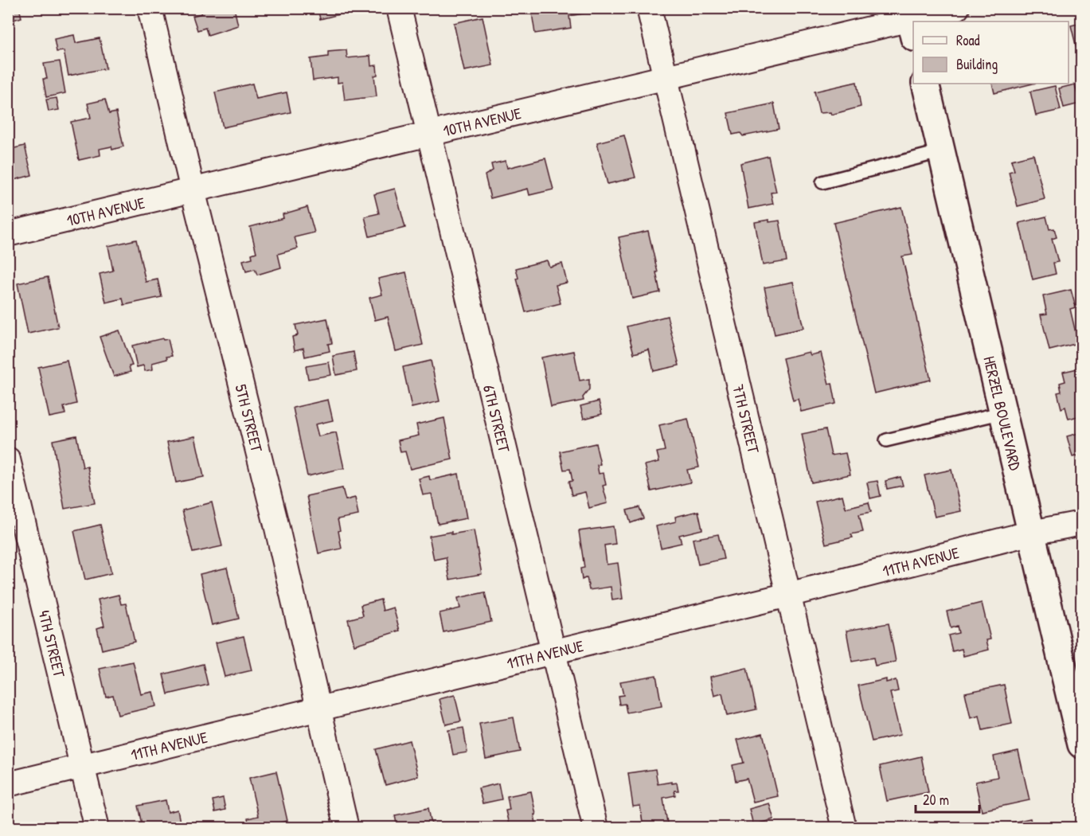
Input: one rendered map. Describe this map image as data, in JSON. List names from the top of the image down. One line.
{"streets":{"street":["10TH AVENUE","HERZEL BOULEVARD","5TH STREET","6TH STREET","7TH STREET","11TH AVENUE","4TH STREET"]},"crossings":[["10TH AVENUE","5TH STREET"],["10TH AVENUE","6TH STREET"],["10TH AVENUE","7TH STREET"],["HERZEL BOULEVARD","11TH AVENUE"],["5TH STREET","11TH AVENUE"],["6TH STREET","11TH AVENUE"],["7TH STREET","11TH AVENUE"],["11TH AVENUE","4TH STREET"]],"legend":["Road","Building"],"scale_bar":"20 m"}
